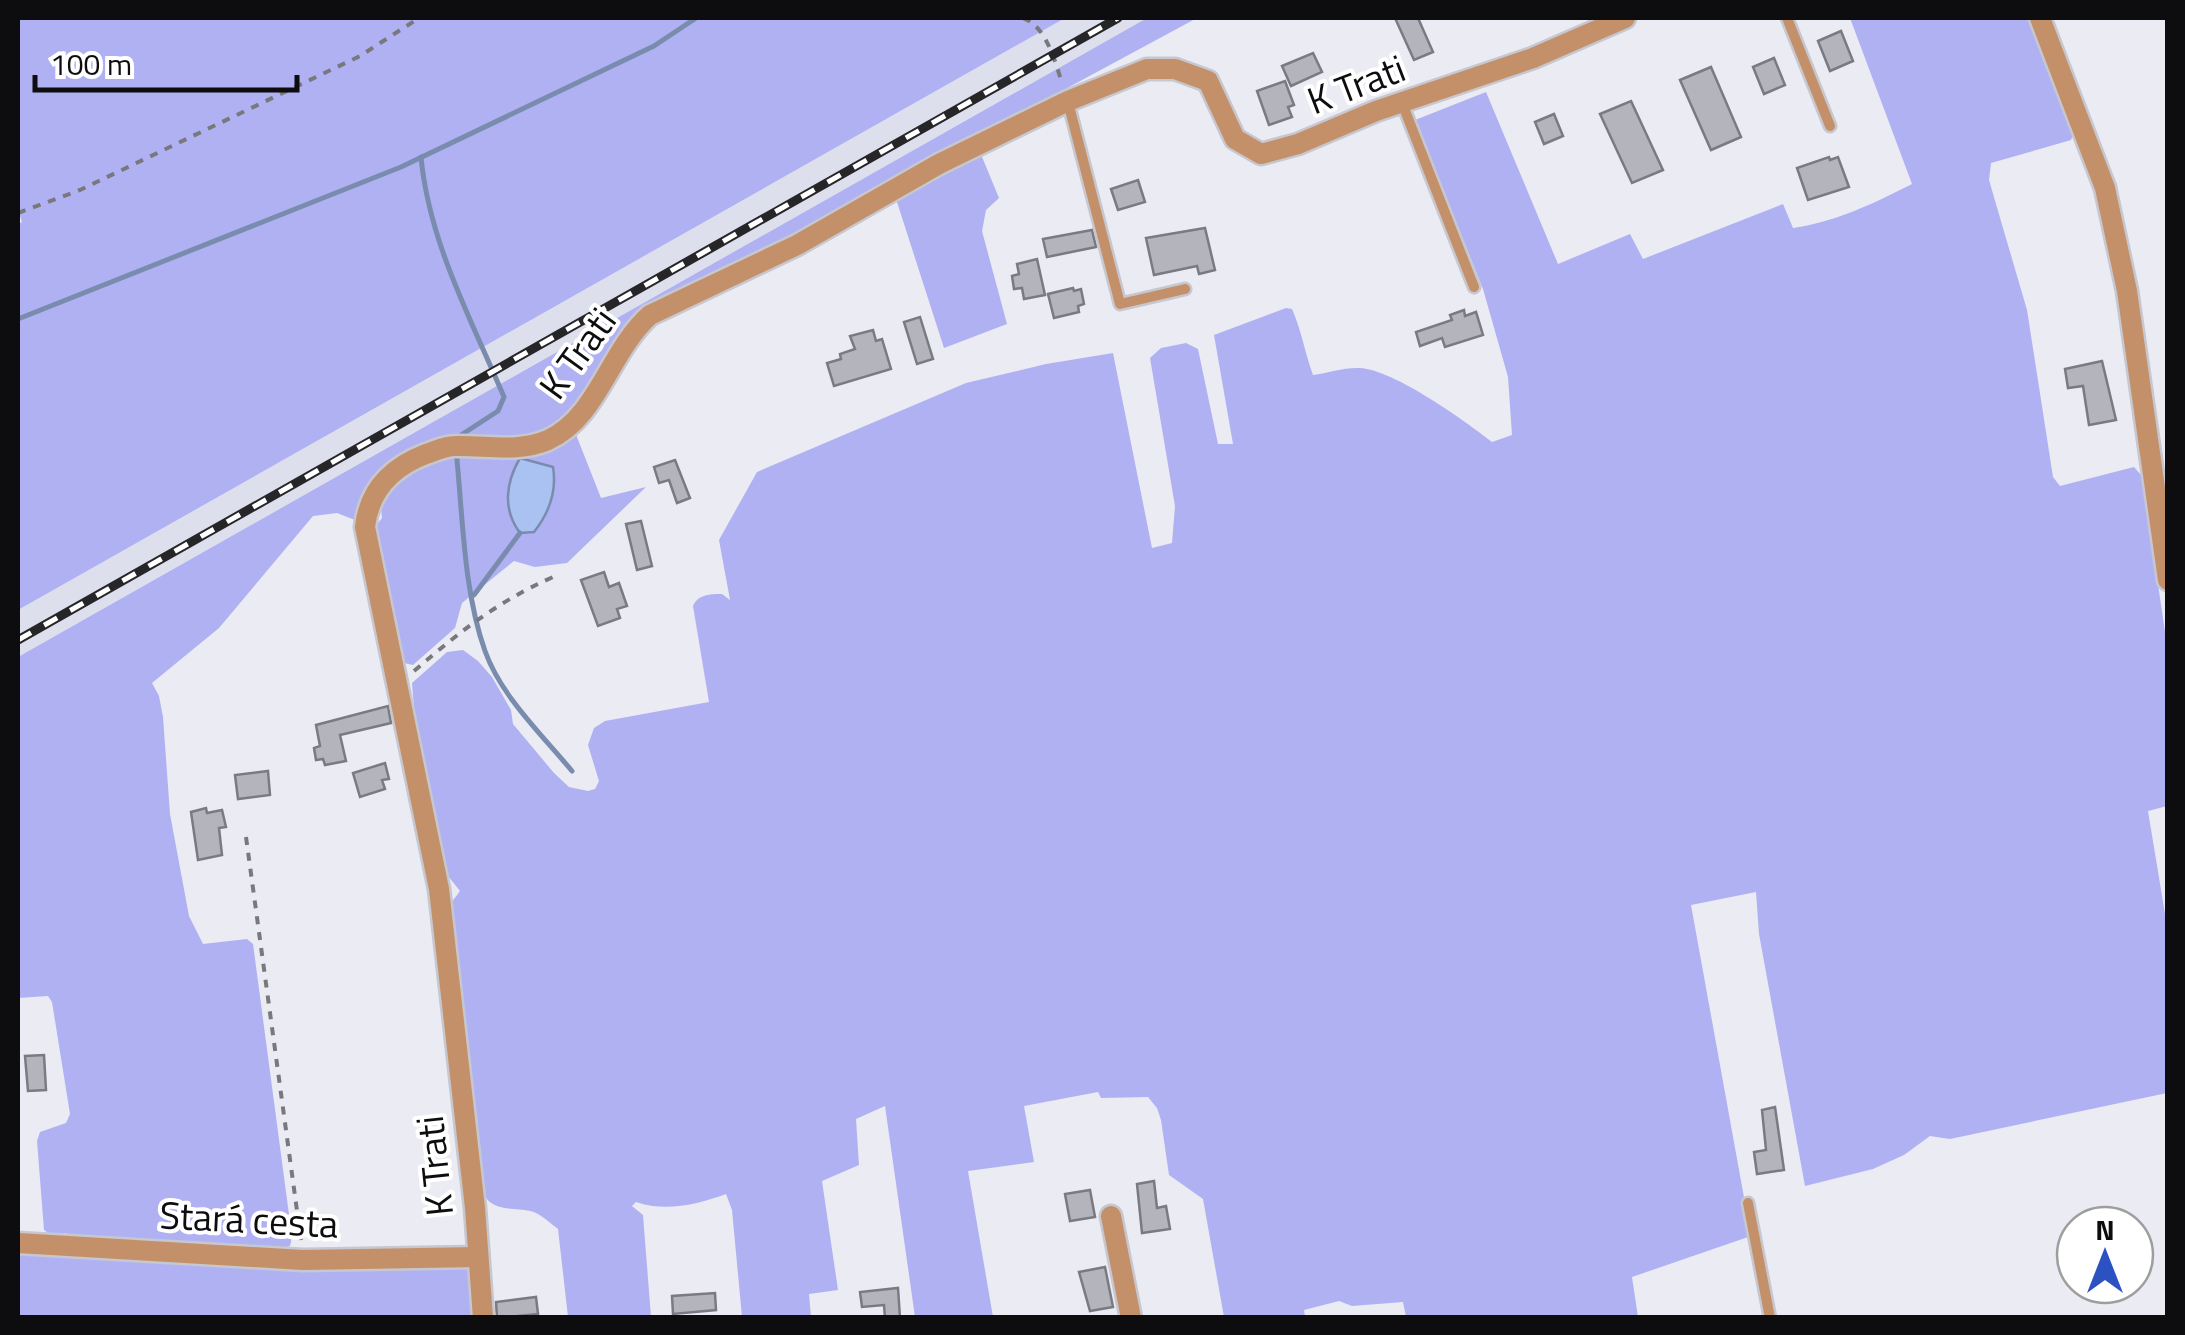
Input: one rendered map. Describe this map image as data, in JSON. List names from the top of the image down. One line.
{"streets":{"street":["K Trati","Stará cesta"]},"crossings":[["K Trati","Stará cesta"]],"scale_bar":"100 m","north":"top"}
